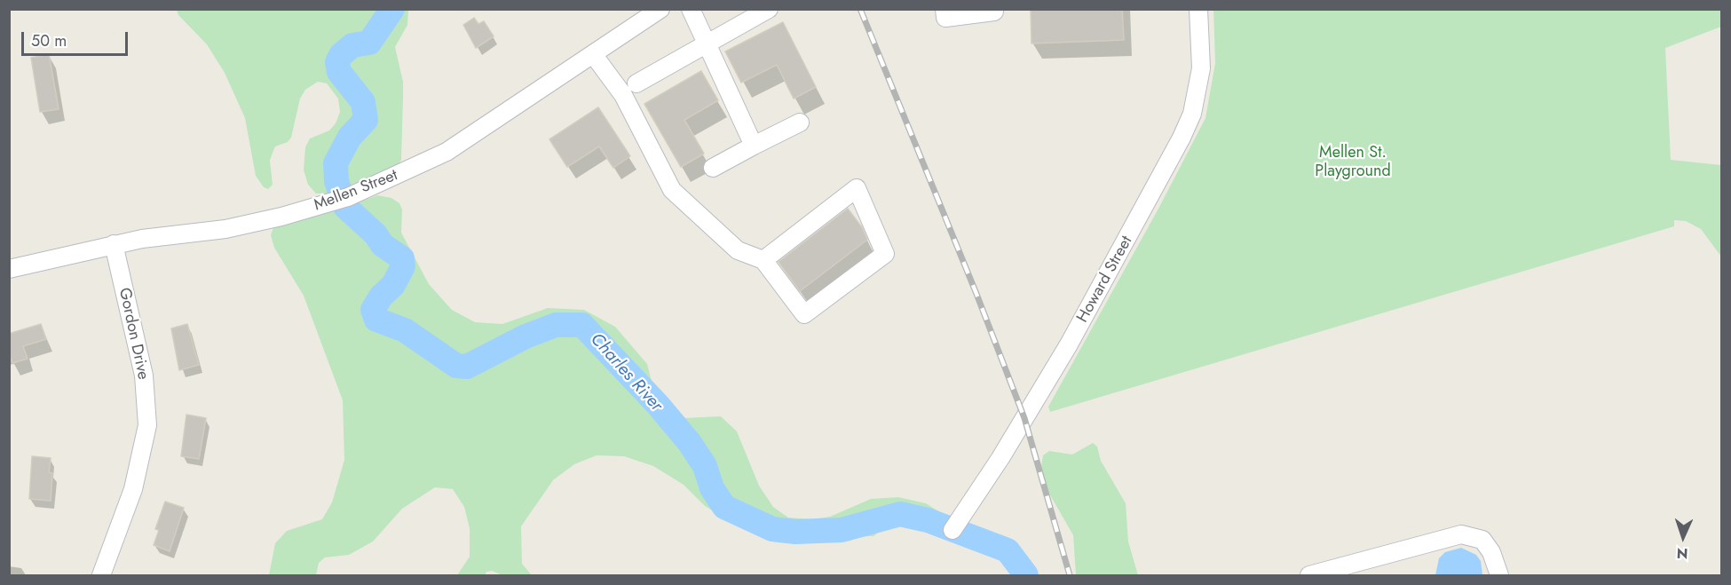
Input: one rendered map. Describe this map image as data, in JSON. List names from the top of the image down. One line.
{"streets":{"street":["Mellen Street","Howard Street","Gordon Drive"]},"crossings":[["Mellen Street","Gordon Drive"]],"water":["Charles River"],"parks":["Mellen St. Playground"],"scale_bar":"50 m","north":"bottom"}
